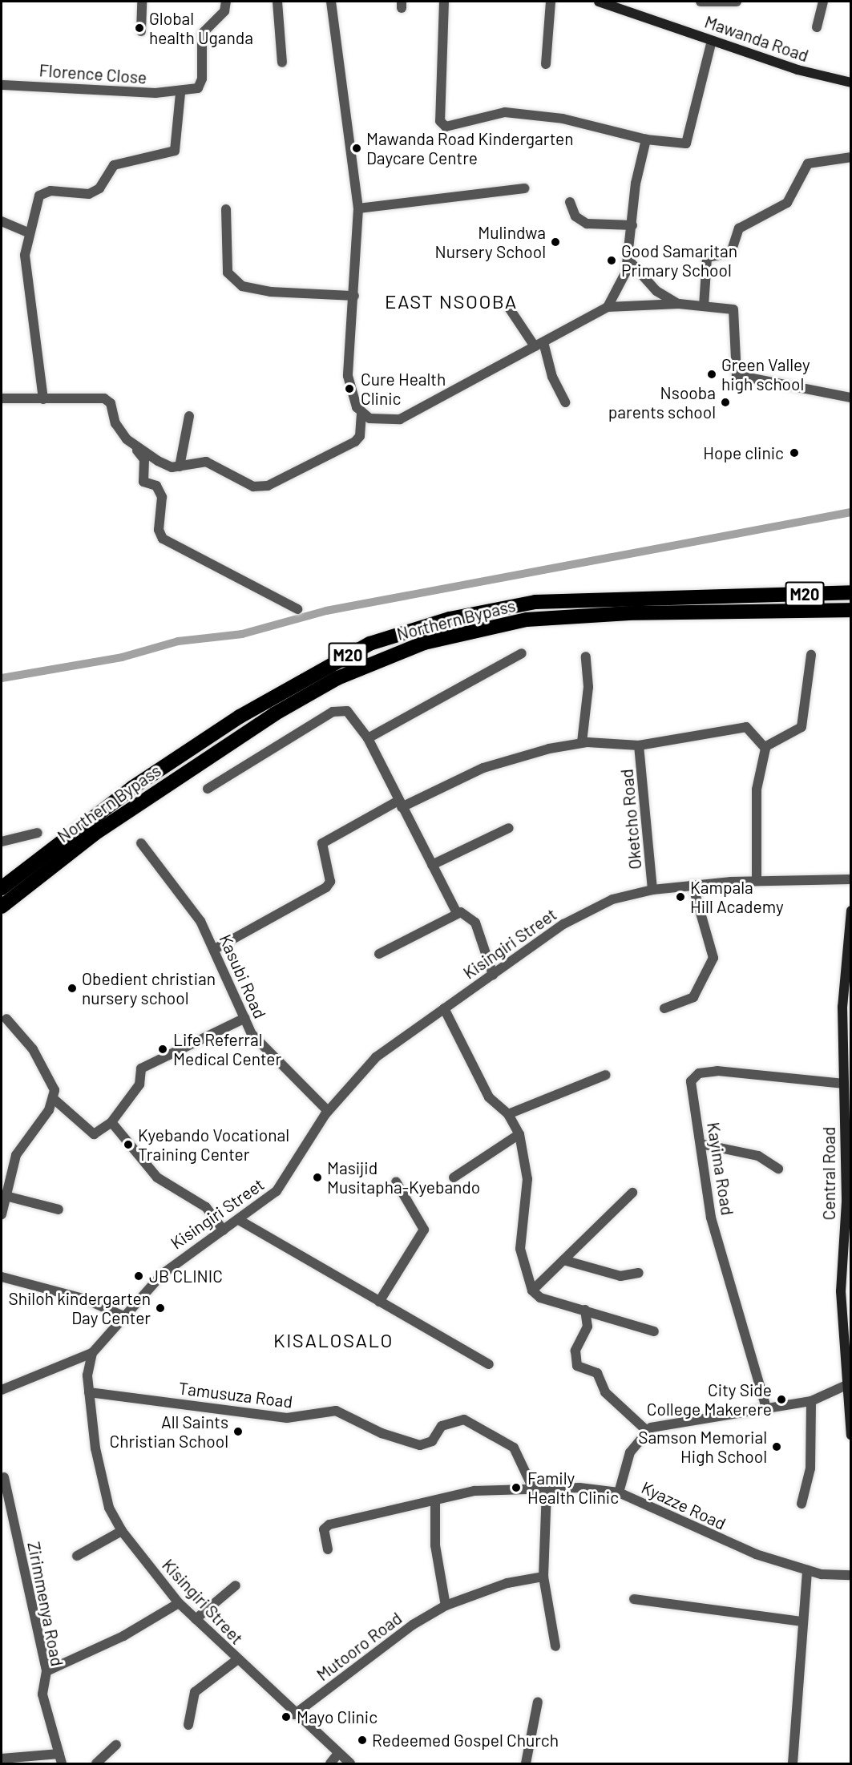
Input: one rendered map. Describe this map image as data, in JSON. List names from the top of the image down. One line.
{"streets":{"highway":["M20","Northern Bypass"],"street":["Mawanda Road","Florence Close","Oketcho Road","Kisingiri Street","Kasubi Road","Kayima Road","Central Road","Tamusuza Road","Kyazze Road","Zirimmenya Road","Mutooro Road"]},"crossings":[["Oketcho Road","Kisingiri Street"],["Kisingiri Street","Kasubi Road"],["Kisingiri Street","Tamusuza Road"],["Kisingiri Street","Mutooro Road"],["Kayima Road","Central Road"],["Tamusuza Road","Kyazze Road"]],"districts":["EAST NSOOBA","KISALOSALO"],"places":["Global health Uganda","Mawanda Road Kindergarten Daycare Centre","Mulindwa Nursery School","Good Samaritan Primary School","Green Valley high school","Cure Health Clinic","Nsooba parents school","Hope clinic","Kampala Hill Academy","Obedient christian nursery school","Life Referral Medical Center","Kyebando Vocational Training Center","Masijid Musitapha-Kyebando","JB CLINIC","Shiloh kindergarten Day Center","City Side College Makerere","All Saints Christian School","Samson Memorial High School","Family Health Clinic","Mayo Clinic","Redeemed Gospel Church"]}
